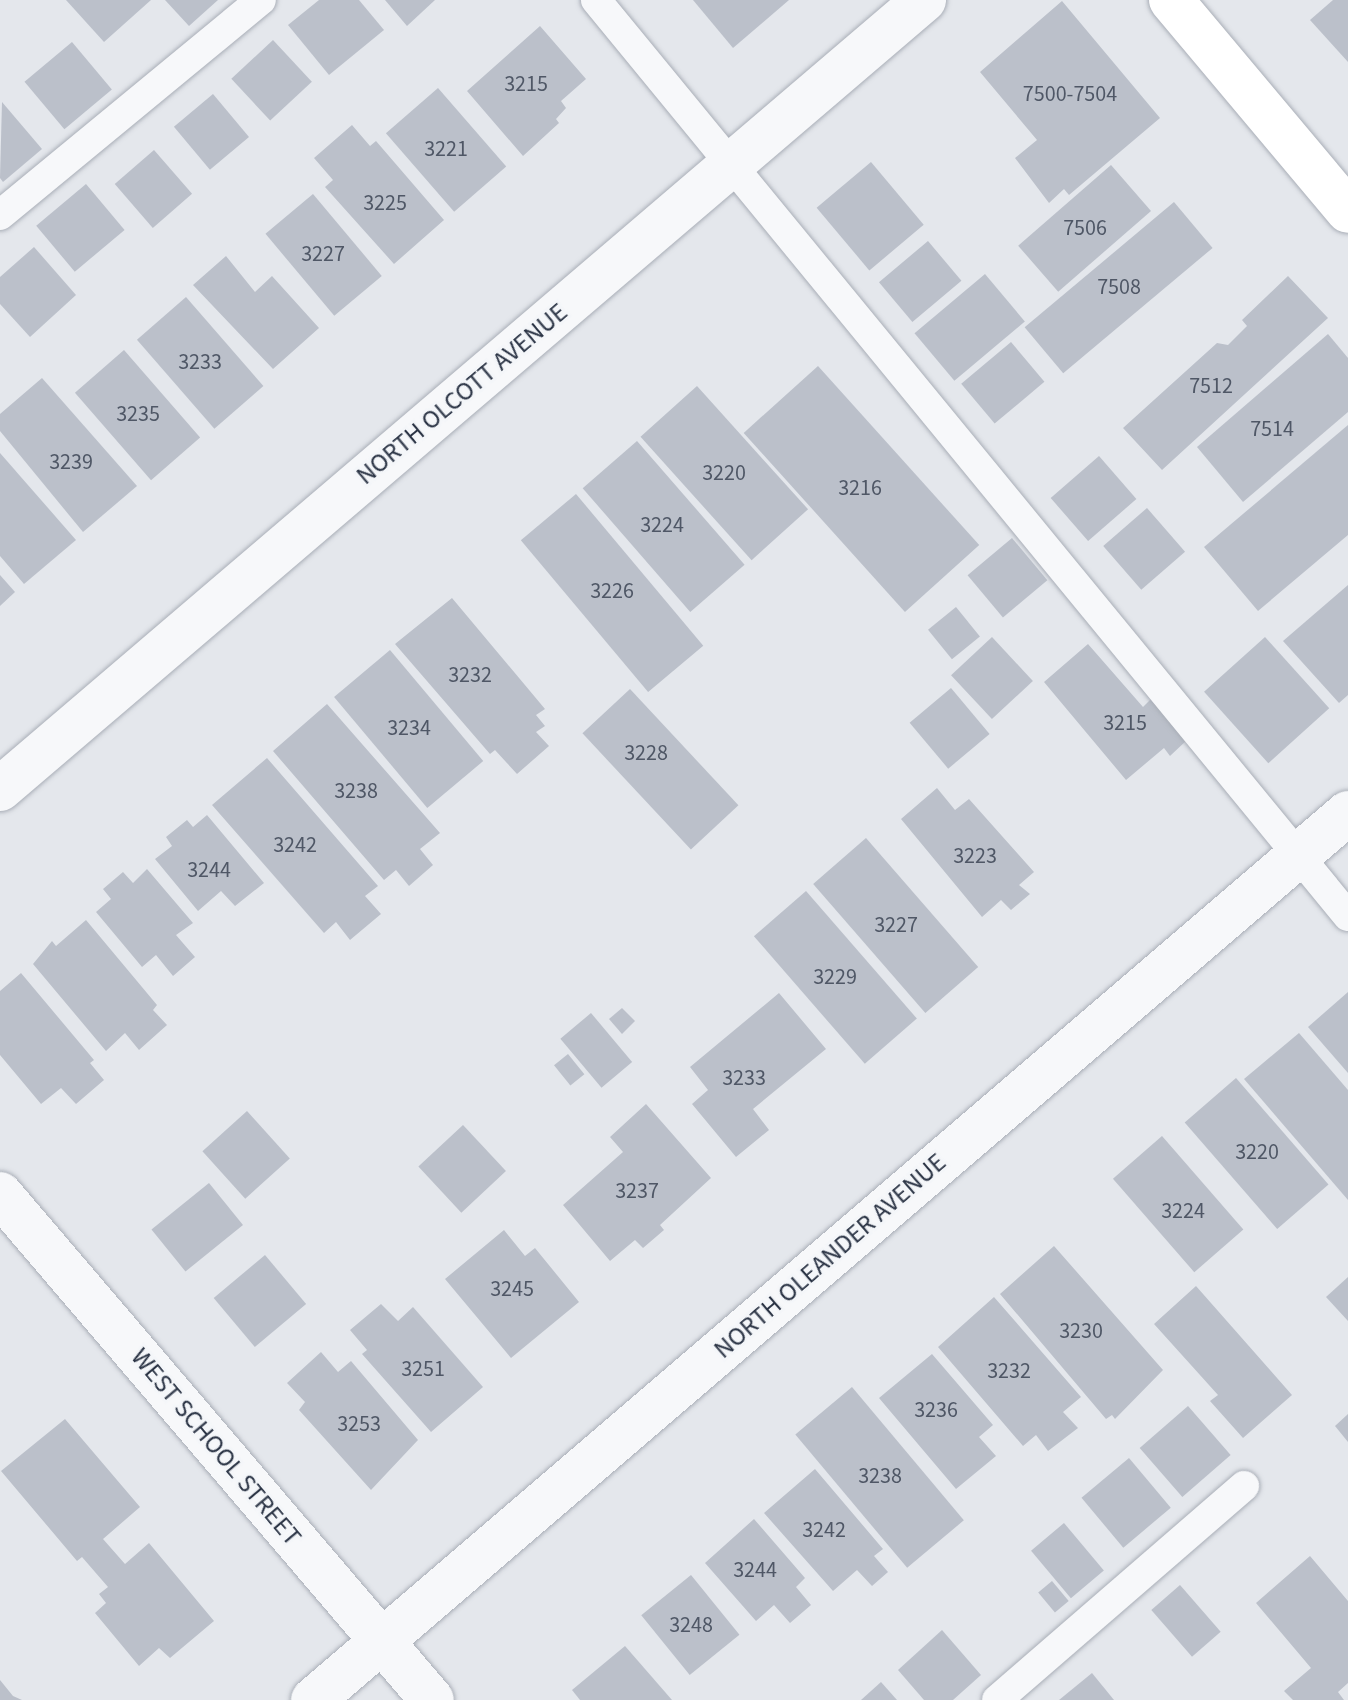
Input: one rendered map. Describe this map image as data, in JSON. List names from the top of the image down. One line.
{"streets":{"street":["NORTH OLCOTT AVENUE","NORTH OLEANDER AVENUE","WEST SCHOOL STREET"]},"crossings":[["NORTH OLEANDER AVENUE","WEST SCHOOL STREET"]],"house_numbers":["3215","7500-7504","3221","3225","7506","3227","7508","3233","7512","3235","7514","3239","3220","3216","3224","3226","3232","3215","3234","3228","3238","3242","3223","3244","3227","3229","3233","3220","3237","3224","3245","3230","3251","3232","3236","3253","3238","3242","3244","3248"]}
